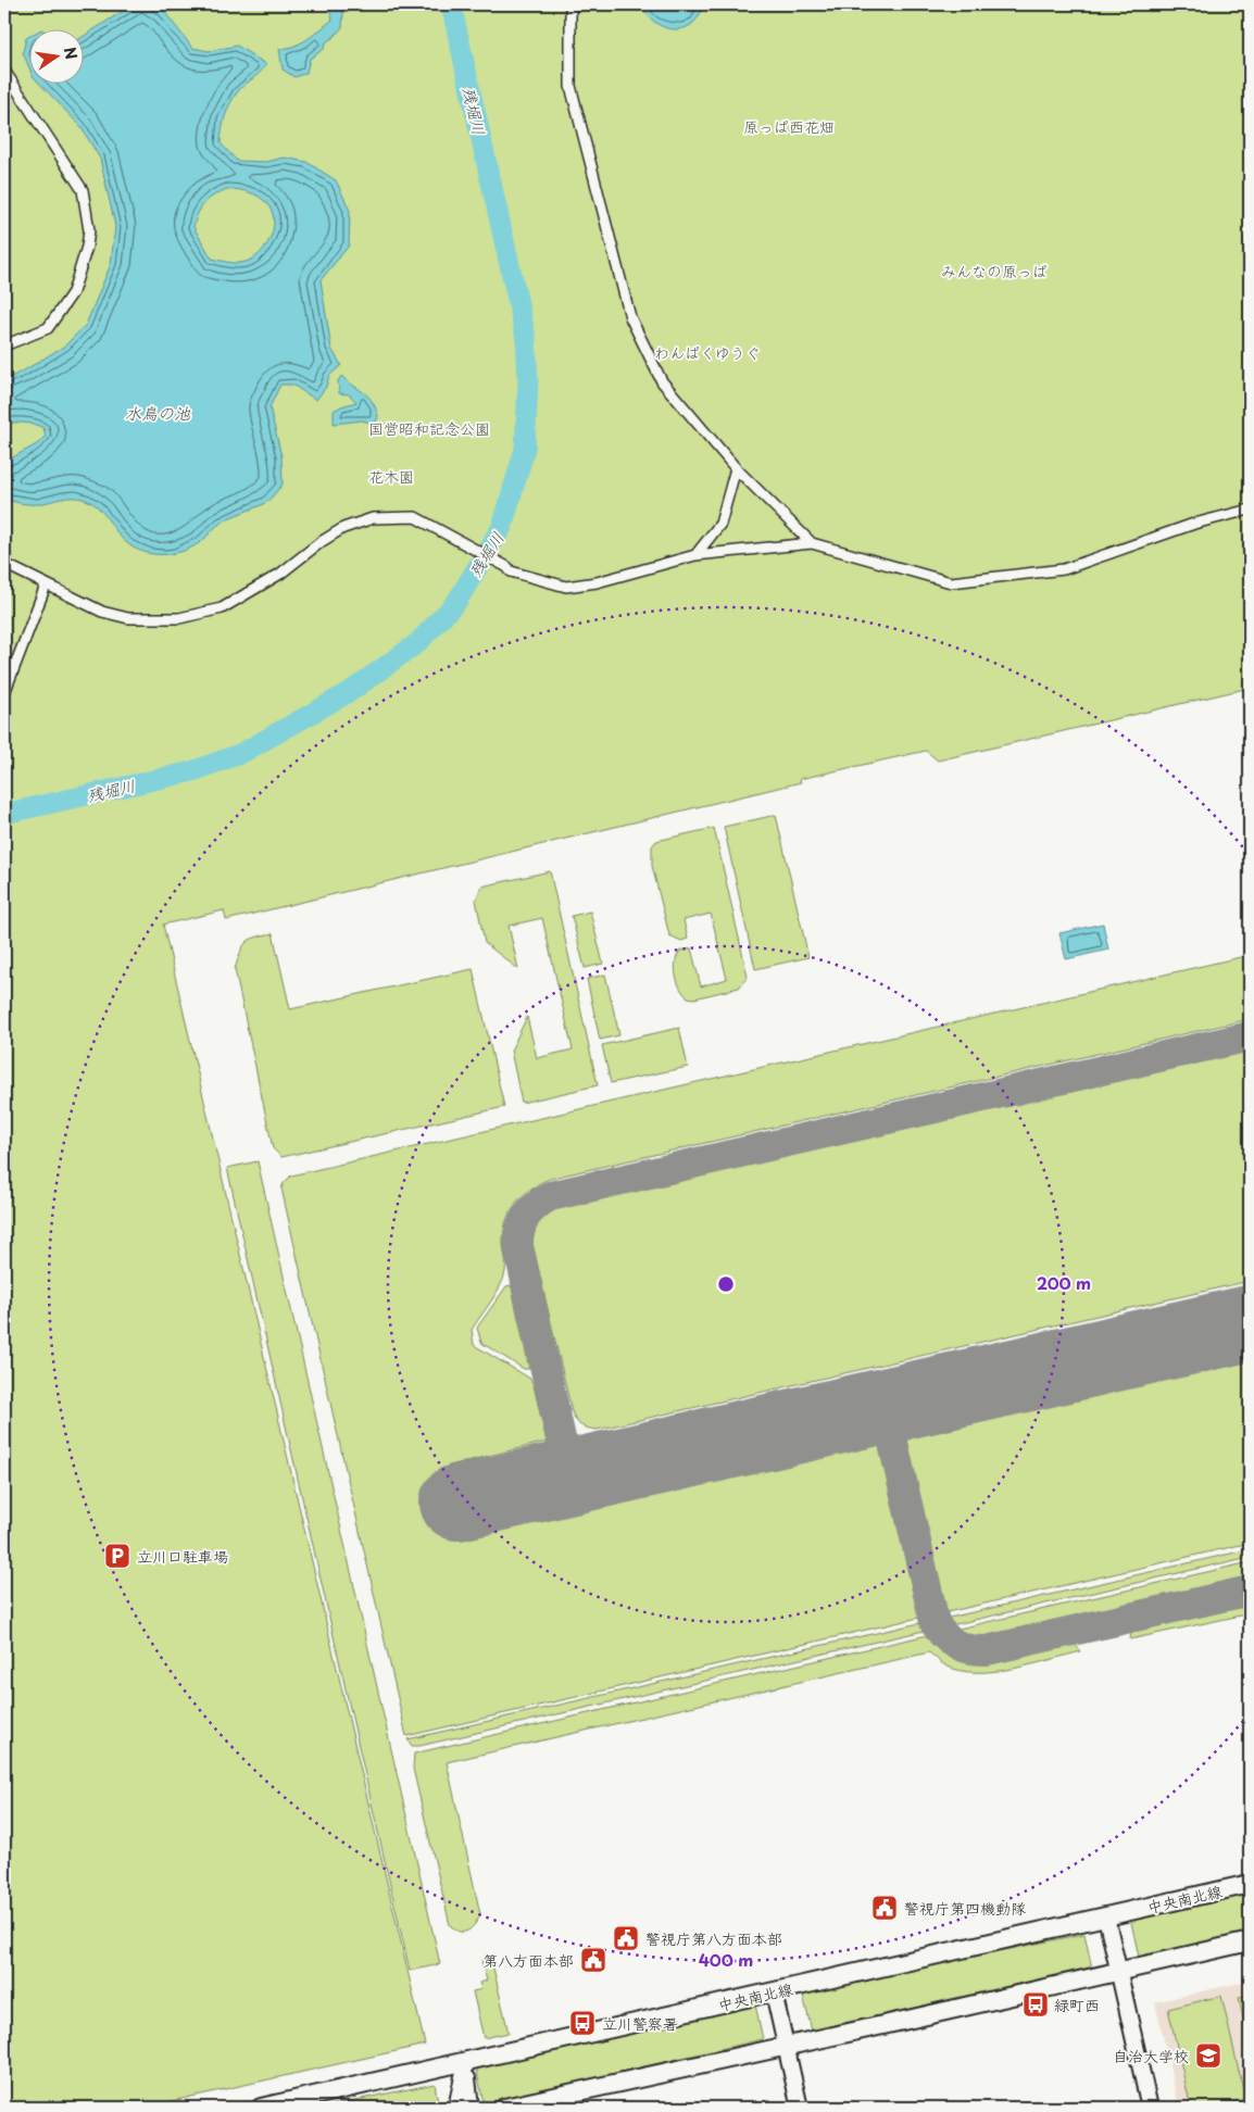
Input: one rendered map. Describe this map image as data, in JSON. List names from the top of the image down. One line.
{"streets":{"main road":["中央南北線"]},"water":["残堀川","水鳥の池"],"parks":["原っぱ西花畑","みんなの原っぱ","わんぱくゆうぐ","国営昭和記念公園","花木園"],"places":{"parking":["立川口駐車場"],"public building":["警視庁第四機動隊","警視庁第八方面本部","第八方面本部"],"bus stop":["緑町西","立川警察署"],"school or university":["自治大学校"]},"north":"right","rings":["200 m","400 m"]}
